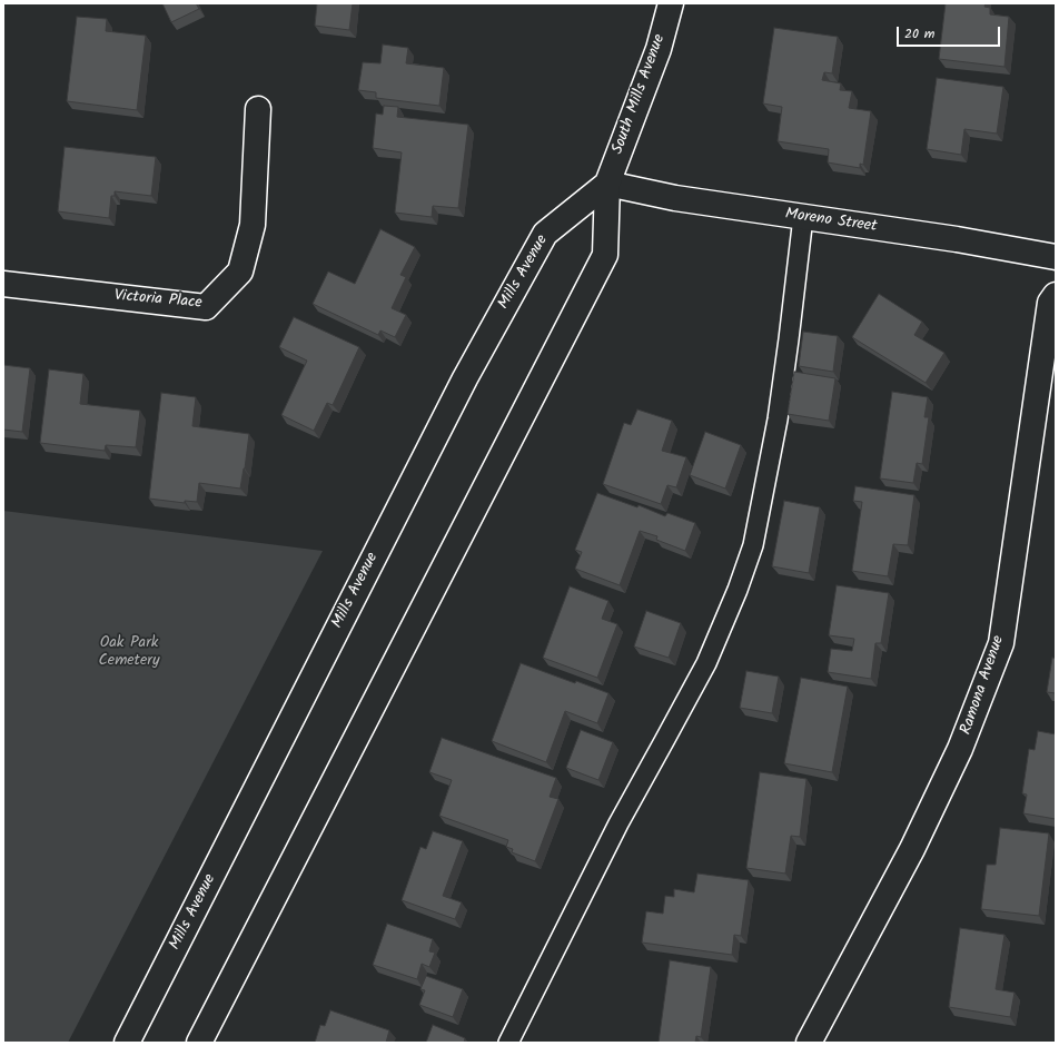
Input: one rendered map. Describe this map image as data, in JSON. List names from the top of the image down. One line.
{"streets":{"main road":["South Mills Avenue","Moreno Street","Mills Avenue","Victoria Place","Ramona Avenue"]},"crossings":[["South Mills Avenue","Moreno Street"],["South Mills Avenue","Mills Avenue"],["Moreno Street","Mills Avenue"]],"parks":["Oak Park Cemetery"],"scale_bar":"20 m"}
